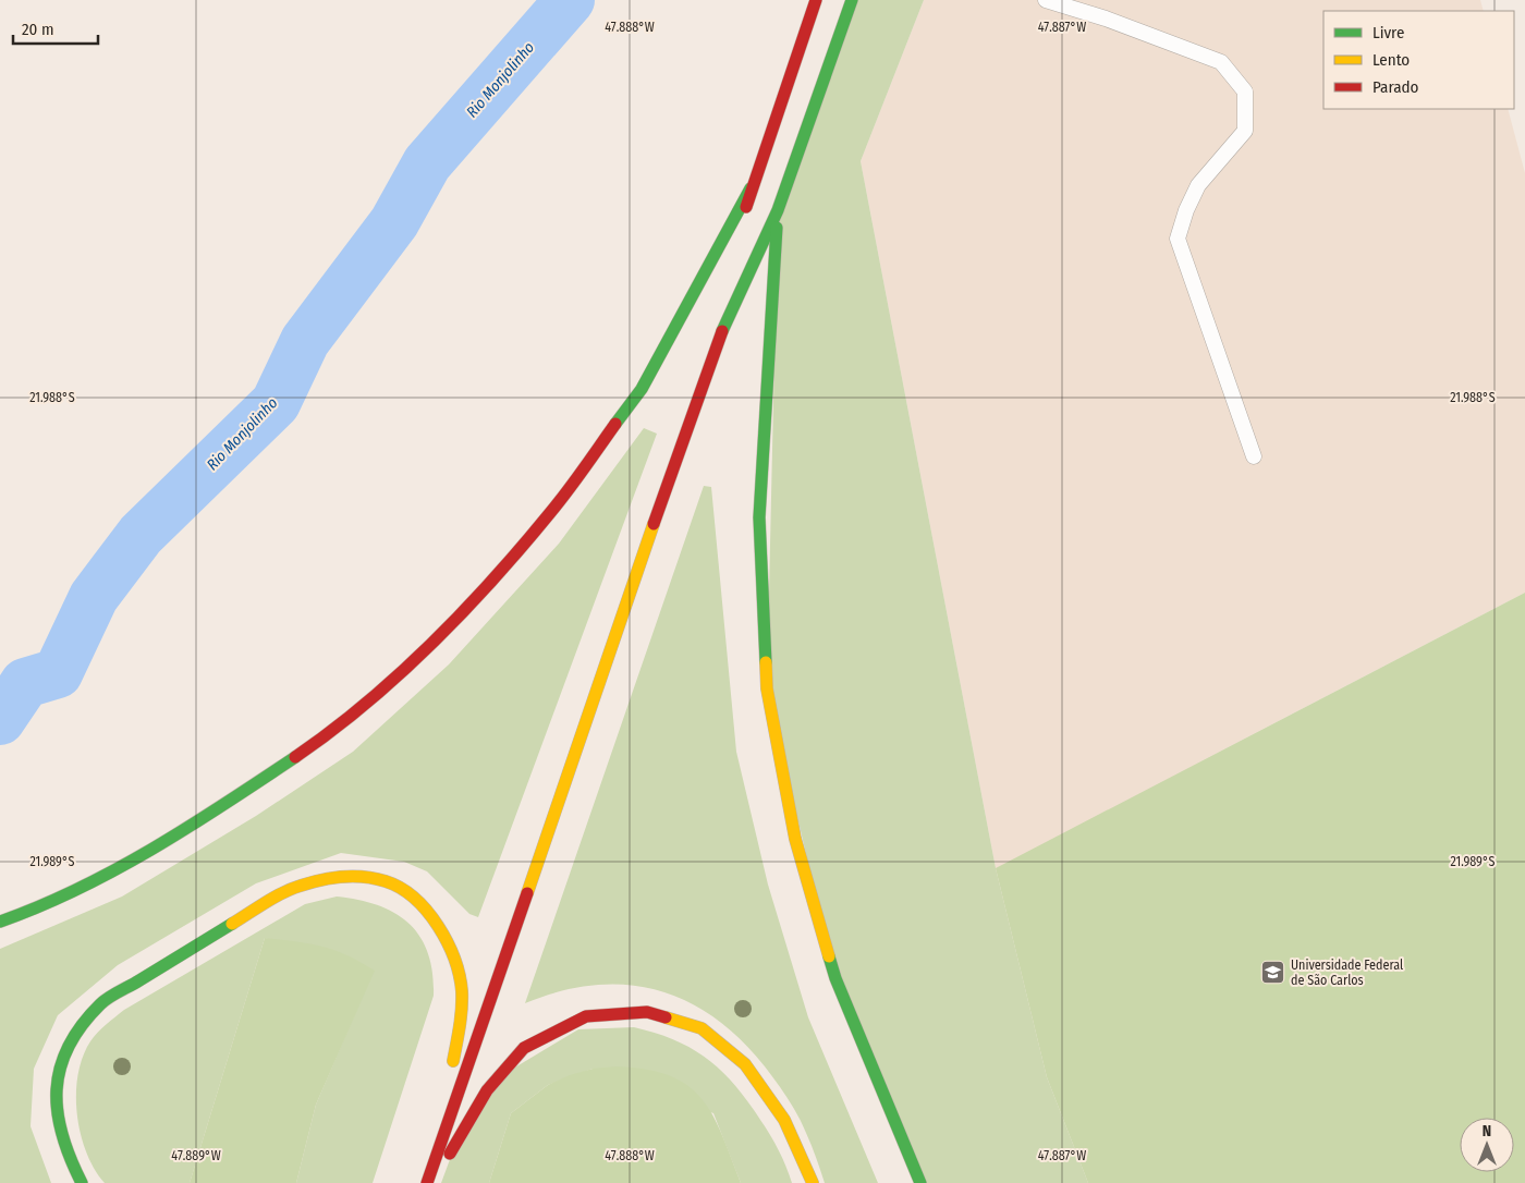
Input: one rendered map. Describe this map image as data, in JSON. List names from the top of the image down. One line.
{"water":["Rio Monjolinho"],"places":{"school or university":["Universidade Federal de São Carlos"]},"legend":["Livre","Lento","Parado"],"scale_bar":"20 m","north":"top","coordinates":["47.888°W","47.887°W","21.988°S","21.989°S","47.889°W"]}
